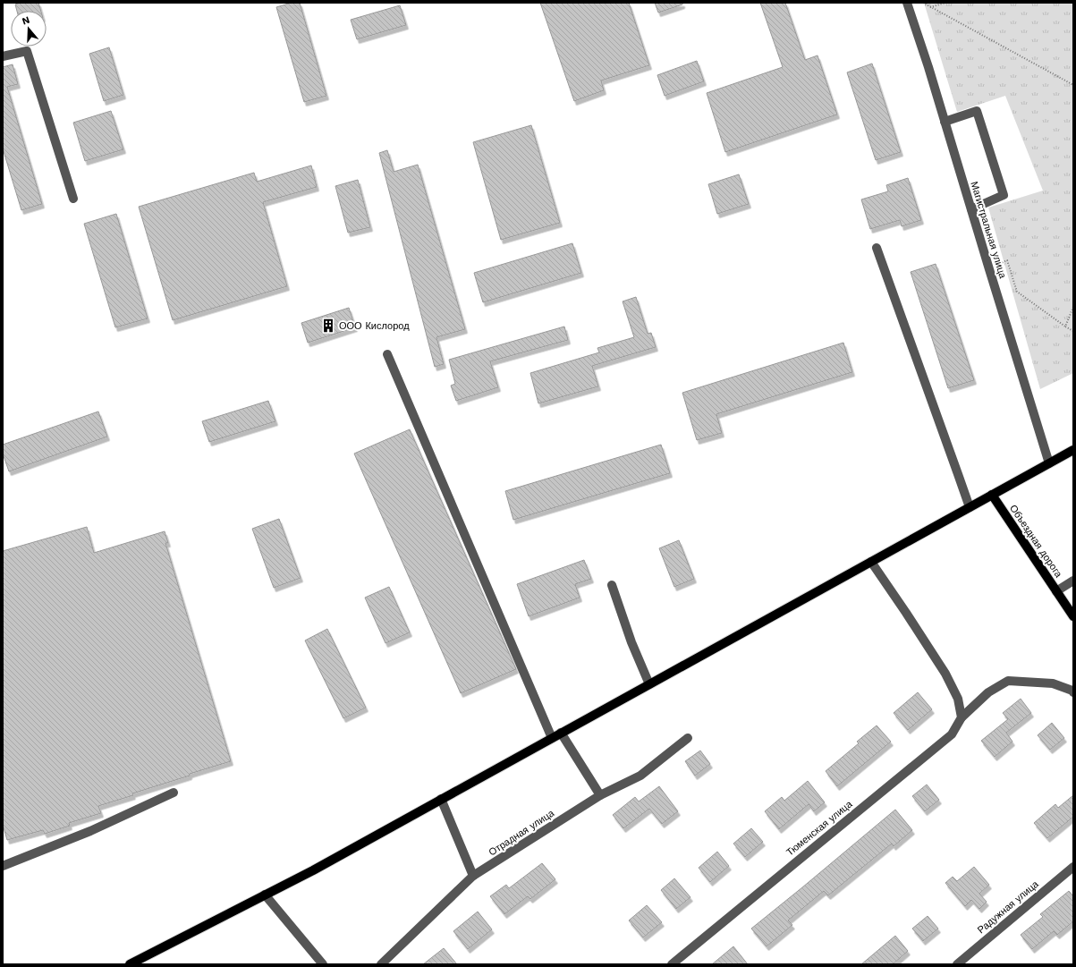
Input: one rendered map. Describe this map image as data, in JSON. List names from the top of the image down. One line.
{"streets":{"main road":["Объездная дорога"],"street":["Магистральная улица","Тюменская улица","Отрадная улица","Радужная улица"]},"places":{"building":["ООО Кислород"]},"north":"top"}
